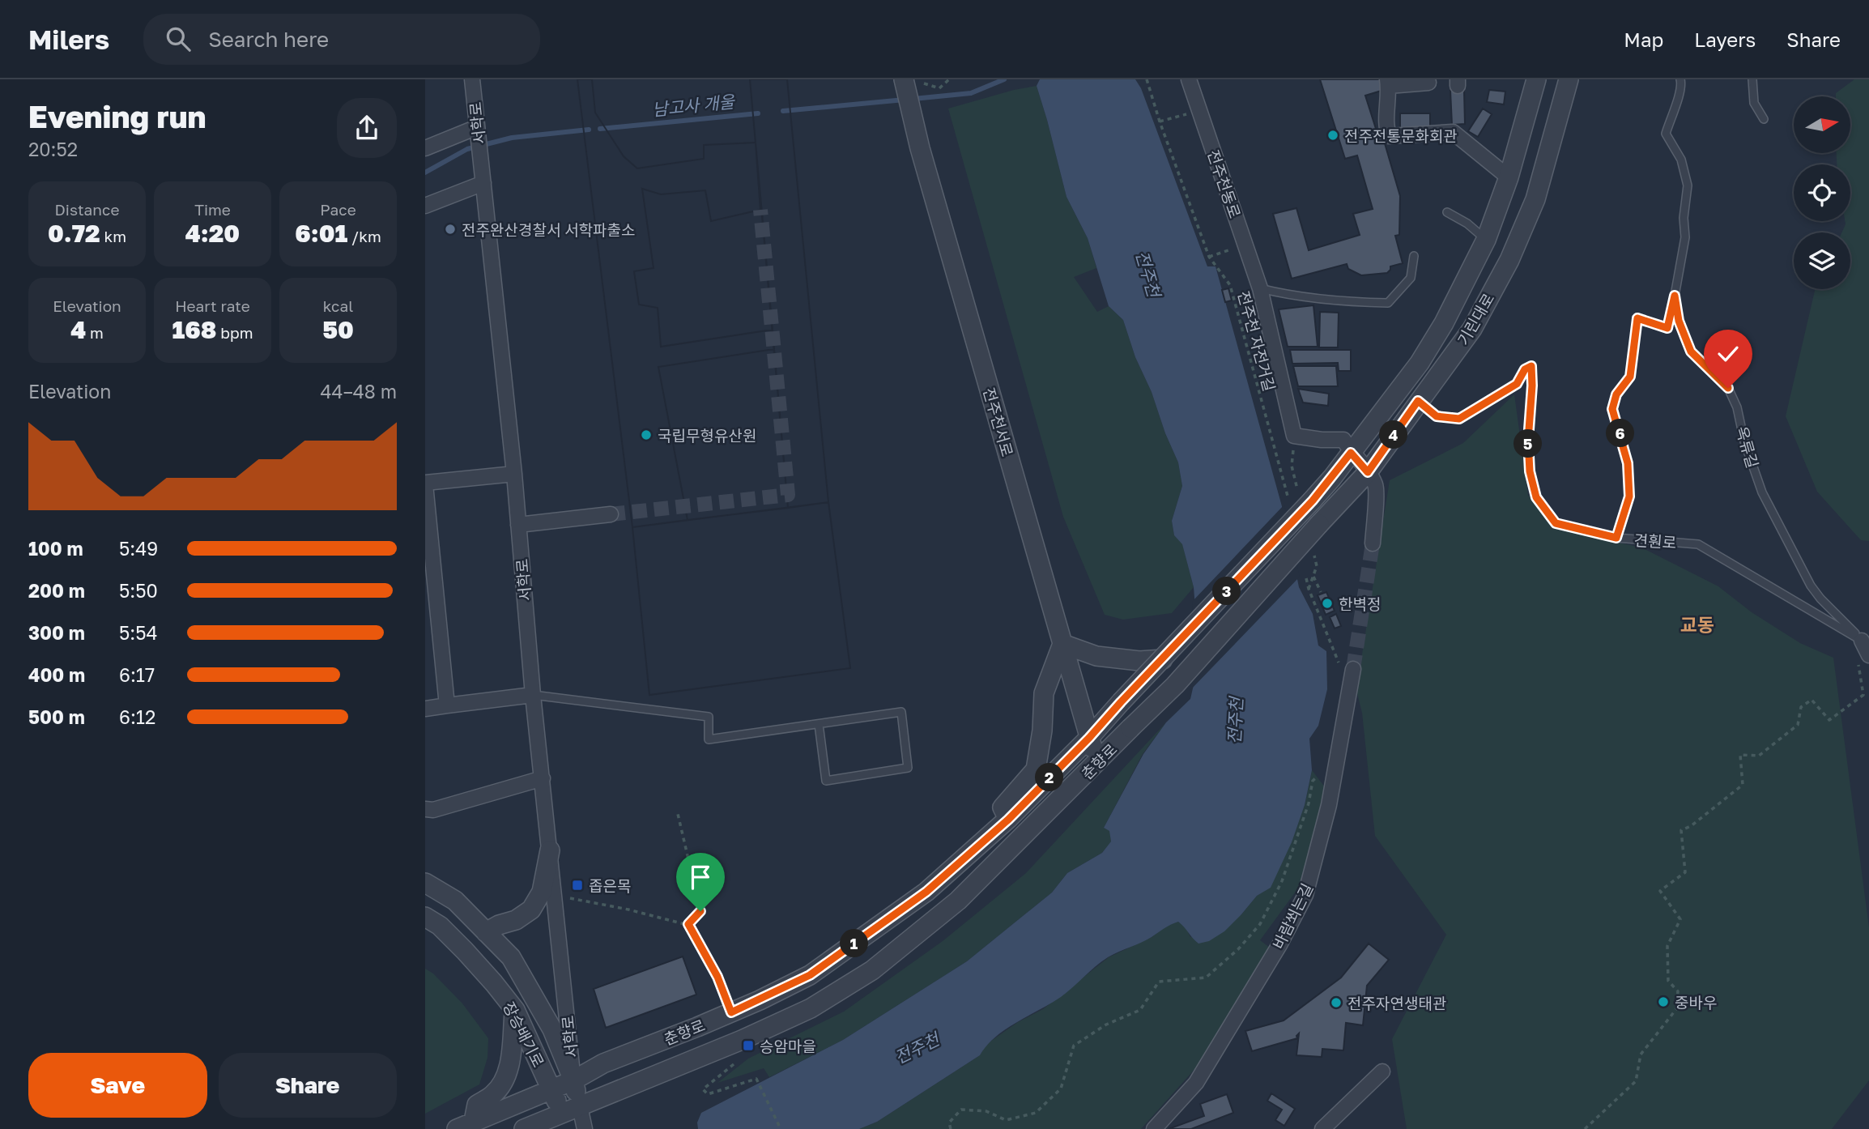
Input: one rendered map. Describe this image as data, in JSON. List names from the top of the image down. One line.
{"streets":{"street":["서학로","전주천동로","기린대로","전주천서로","춘향로","바람쐬는길","장승배기로"],"lane":["옥류길","견훤로"],"path":["전주천 자전거길"]},"crossings":[["서학로","춘향로"],["전주천동로","기린대로"],["기린대로","견훤로"],["기린대로","춘향로"],["전주천서로","춘향로"],["옥류길","견훤로"],["춘향로","장승배기로"]],"districts":["교동"],"water":["남고사 개울","전주천"],"places":{"other":["전주전통문화회관","전주완산경찰서 서학파출소","국립무형유산원","한벽정","중바우","전주자연생태관"],"transit":["좁은목","승암마을"]},"north":"right","page":{"header":"Milers","search":"Search here","nav":["Map","Layers","Share"],"heading":["Evening run","20:52"],"stats":[["Distance","0.72 km"],["Time","4:20"],["Pace","6:01 /km"],["Elevation","4 m"],["Heart rate","168 bpm"],["kcal","50"]],"chart":["Elevation","44–48 m"],"pins":["6","4","5","3","2","1"],"list":[{"name":"100 m","note":"5:49"},{"name":"200 m","note":"5:50"},{"name":"300 m","note":"5:54"},{"name":"400 m","note":"6:17"},{"name":"500 m","note":"6:12"}],"buttons":["Save","Share"]}}
